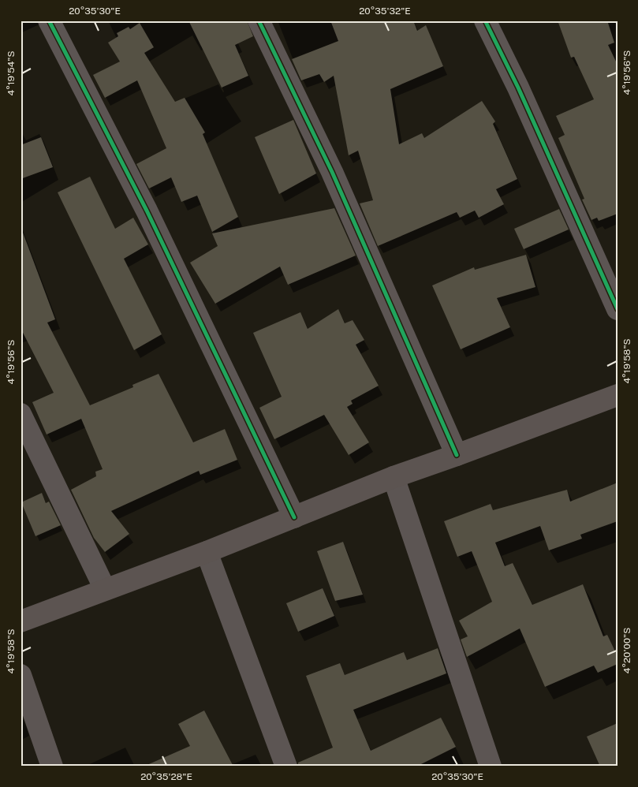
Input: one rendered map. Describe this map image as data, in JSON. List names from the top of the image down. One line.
{"coordinates":["20°35'30\"E","20°35'32\"E","4°19'56\"S","4°19'54\"S","4°19'58\"S","4°20'00\"S","20°35'28\"E"]}
